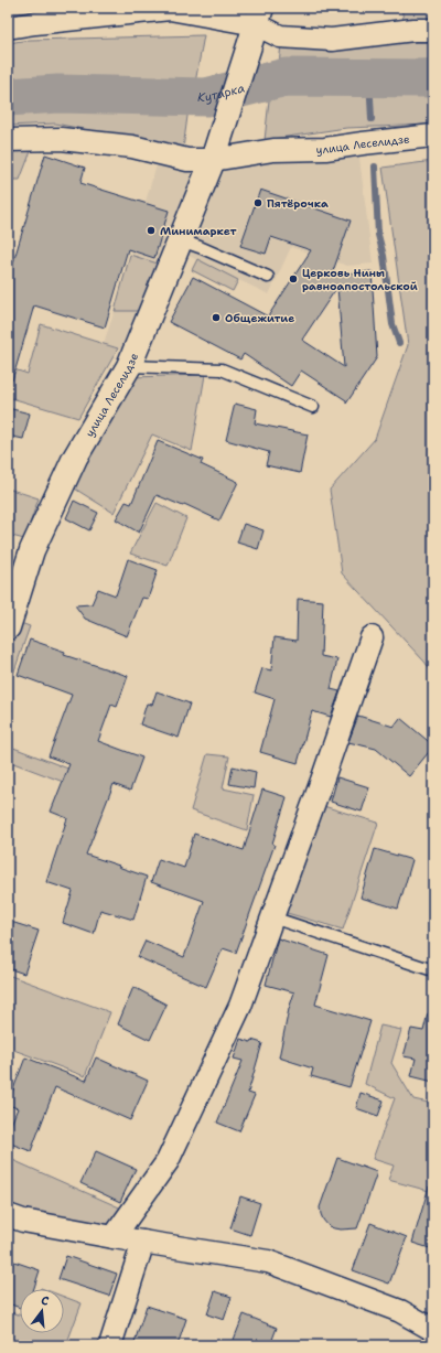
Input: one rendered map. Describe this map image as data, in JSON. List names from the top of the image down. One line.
{"streets":{"street":["улица Леселидзе"]},"water":["Кутарка"],"places":["Пятёрочка","Минимаркет","Церковь Нины равноапостольской","Общежитие"],"north":"top"}
